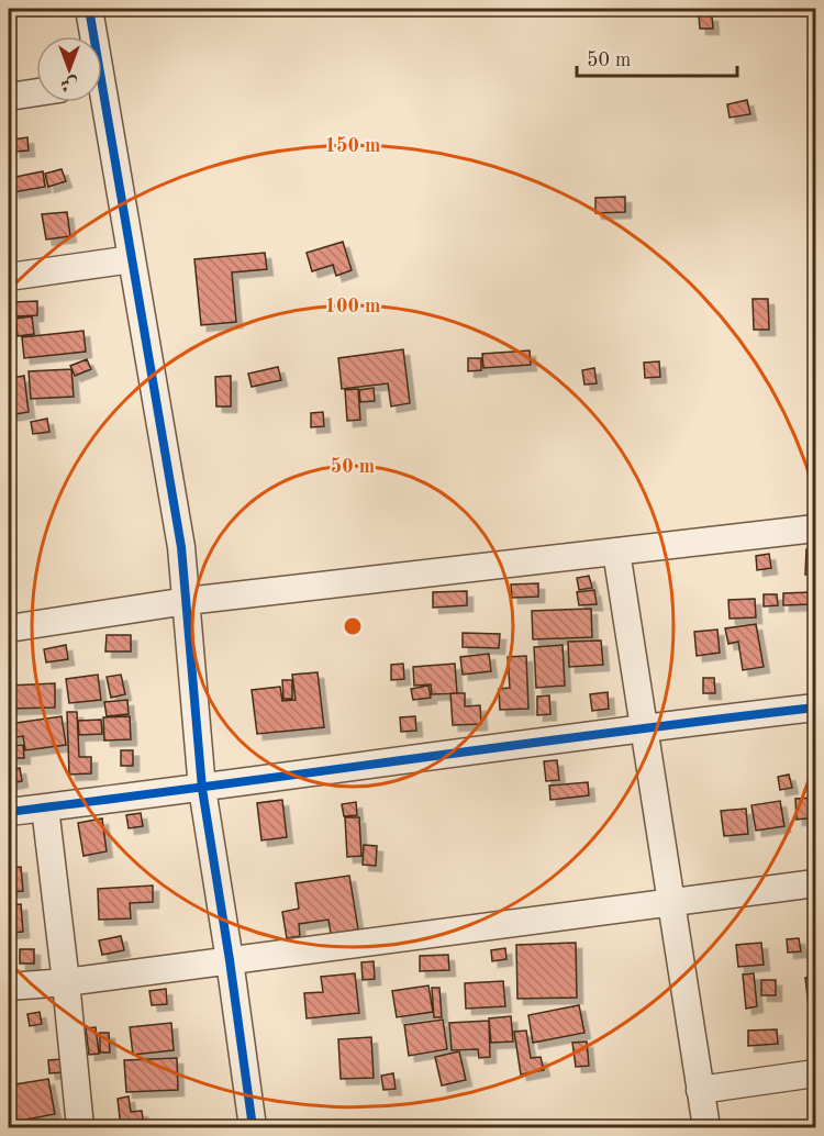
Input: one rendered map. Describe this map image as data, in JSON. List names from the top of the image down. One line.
{"scale_bar":"50 m","north":"bottom","rings":["150 m","100 m","50 m"]}
